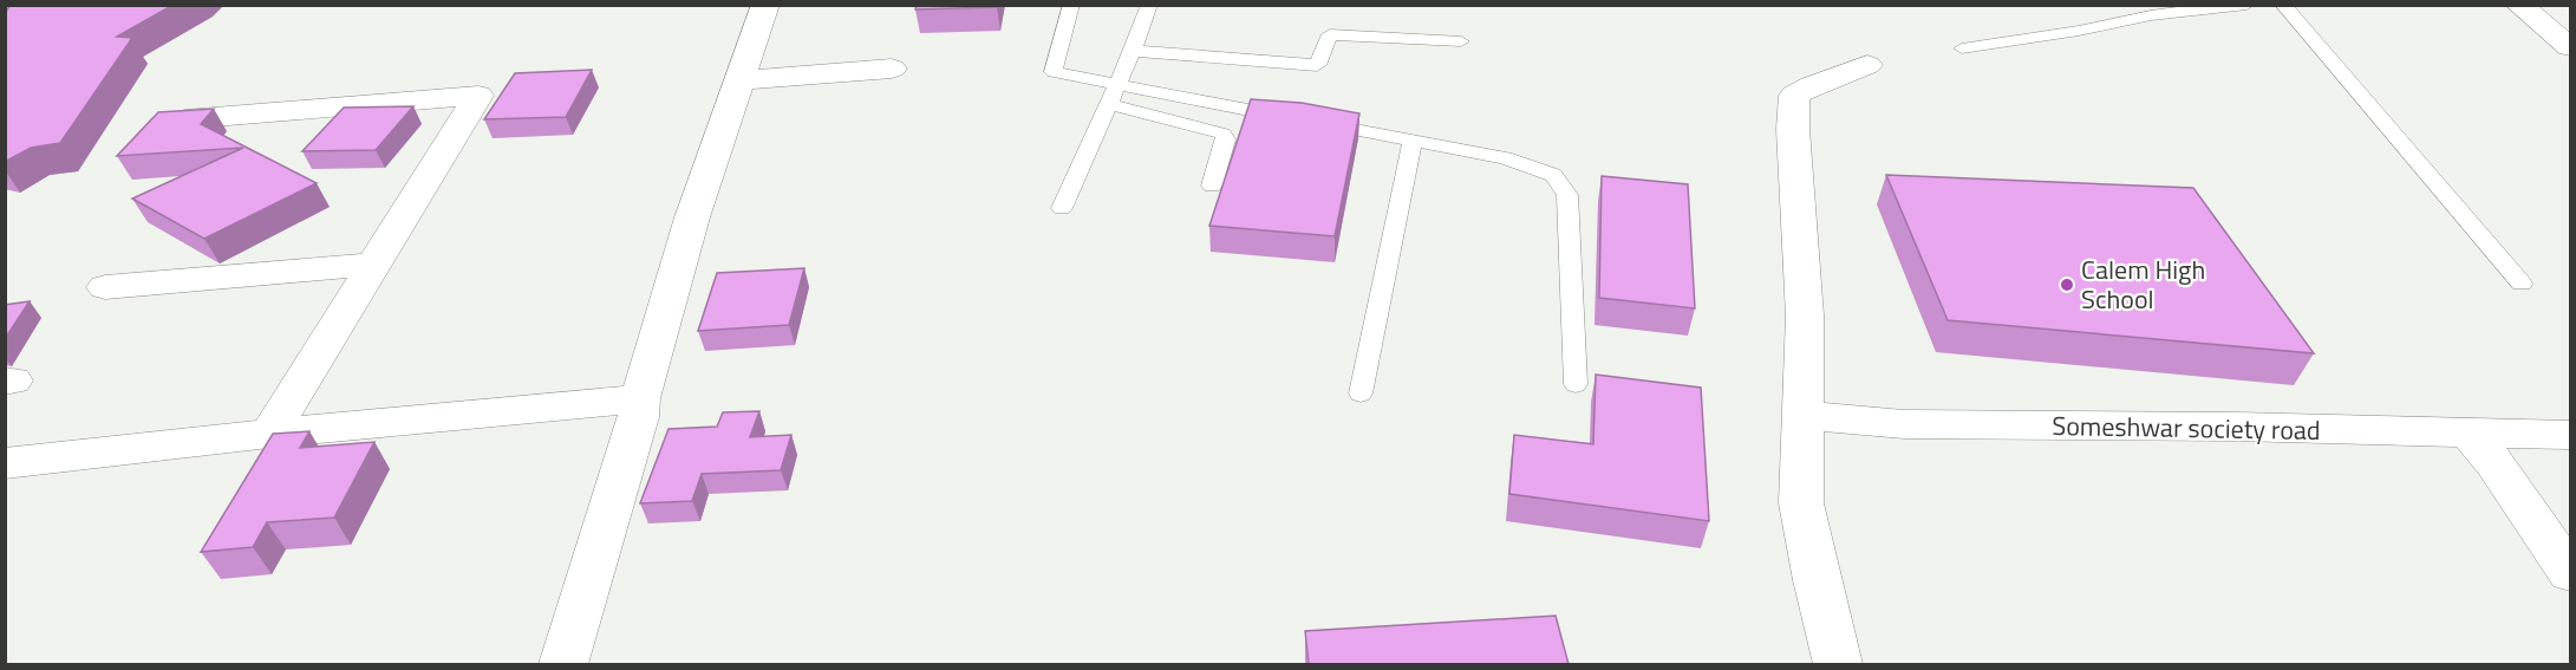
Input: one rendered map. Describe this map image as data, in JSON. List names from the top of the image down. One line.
{"streets":{"street":["Someshwar society road"]},"places":["Calem High School"]}
